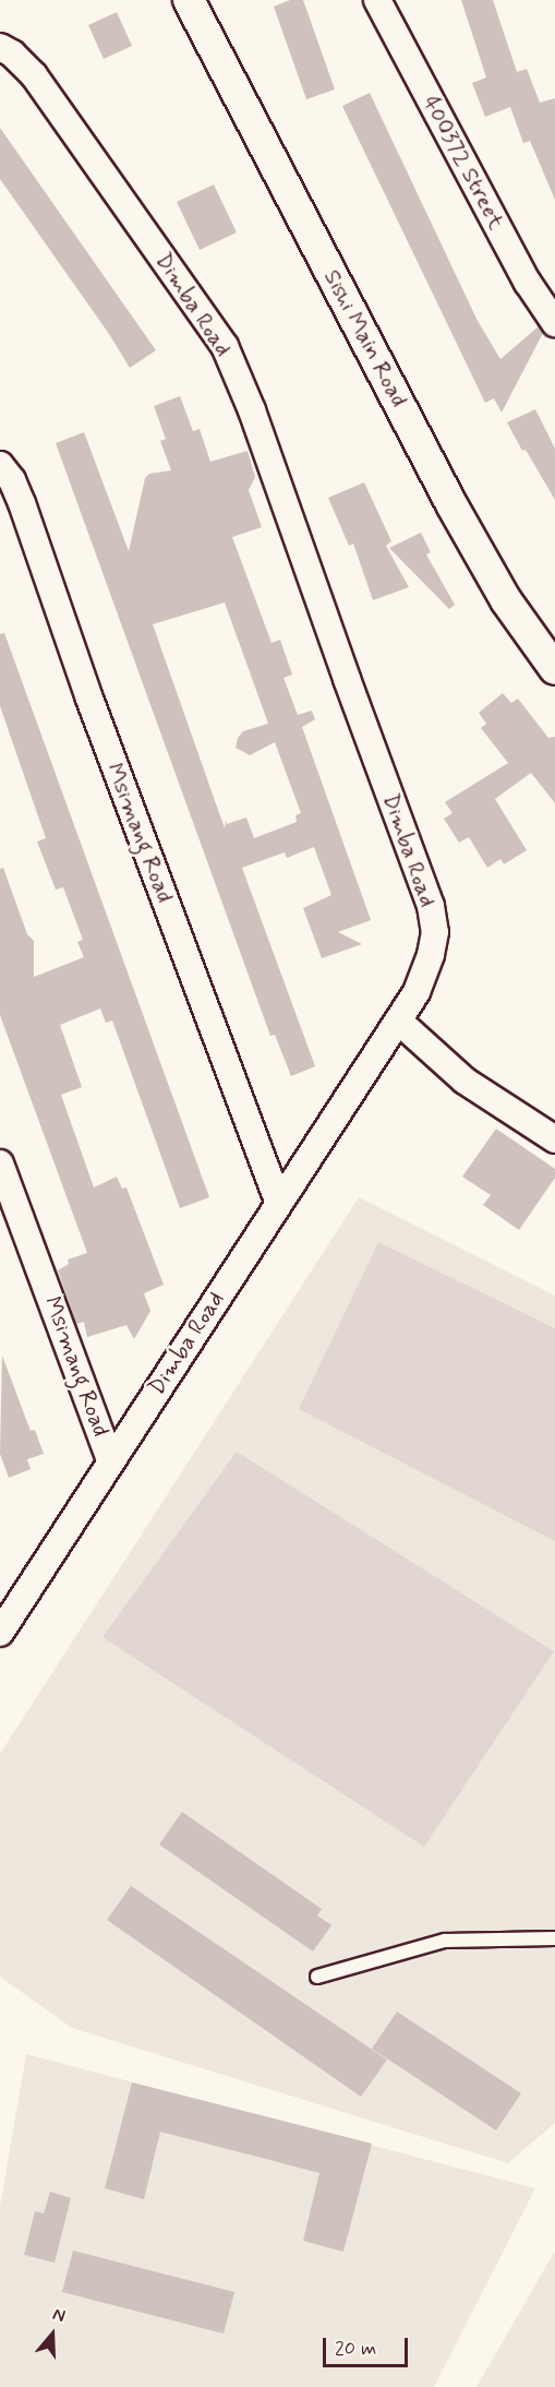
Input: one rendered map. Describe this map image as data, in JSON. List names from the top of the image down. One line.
{"streets":{"street":["400372 Street","Dimba Road","Sishi Main Road","Msimang Road"]},"crossings":[["Dimba Road","Msimang Road"]],"scale_bar":"20 m","north":"top"}
